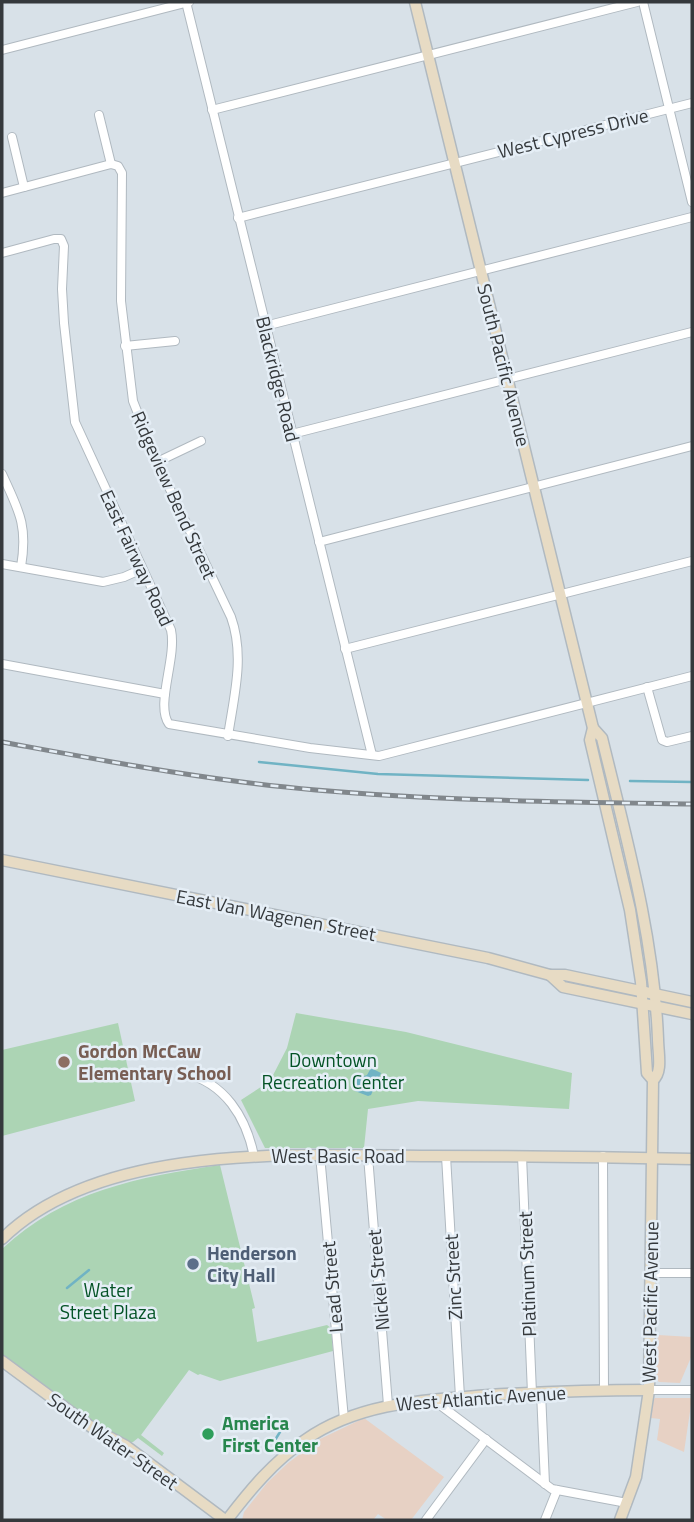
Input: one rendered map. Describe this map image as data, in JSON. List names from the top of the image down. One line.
{"streets":{"street":["West Cypress Drive","South Pacific Avenue","Blackridge Road","Ridgeview Bend Street","East Fairway Road","East Van Wagenen Street","West Basic Road","Platinum Street","Zinc Street","Nickel Street","Lead Street","West Pacific Avenue","West Atlantic Avenue","South Water Street"]},"crossings":[["West Cypress Drive","South Pacific Avenue"],["West Cypress Drive","Blackridge Road"],["South Pacific Avenue","East Fairway Road"],["South Pacific Avenue","East Van Wagenen Street"],["South Pacific Avenue","West Pacific Avenue"],["Blackridge Road","East Fairway Road"],["Ridgeview Bend Street","East Fairway Road"],["East Van Wagenen Street","West Pacific Avenue"],["West Basic Road","Platinum Street"],["West Basic Road","Zinc Street"],["West Basic Road","Nickel Street"],["West Basic Road","Lead Street"],["West Basic Road","West Pacific Avenue"],["Platinum Street","West Atlantic Avenue"],["Zinc Street","West Atlantic Avenue"],["Nickel Street","West Atlantic Avenue"],["Lead Street","West Atlantic Avenue"],["West Pacific Avenue","West Atlantic Avenue"],["West Atlantic Avenue","South Water Street"]],"parks":["Downtown Recreation Center","Water Street Plaza"],"places":["Gordon McCaw Elementary School","Henderson City Hall","America First Center"]}
